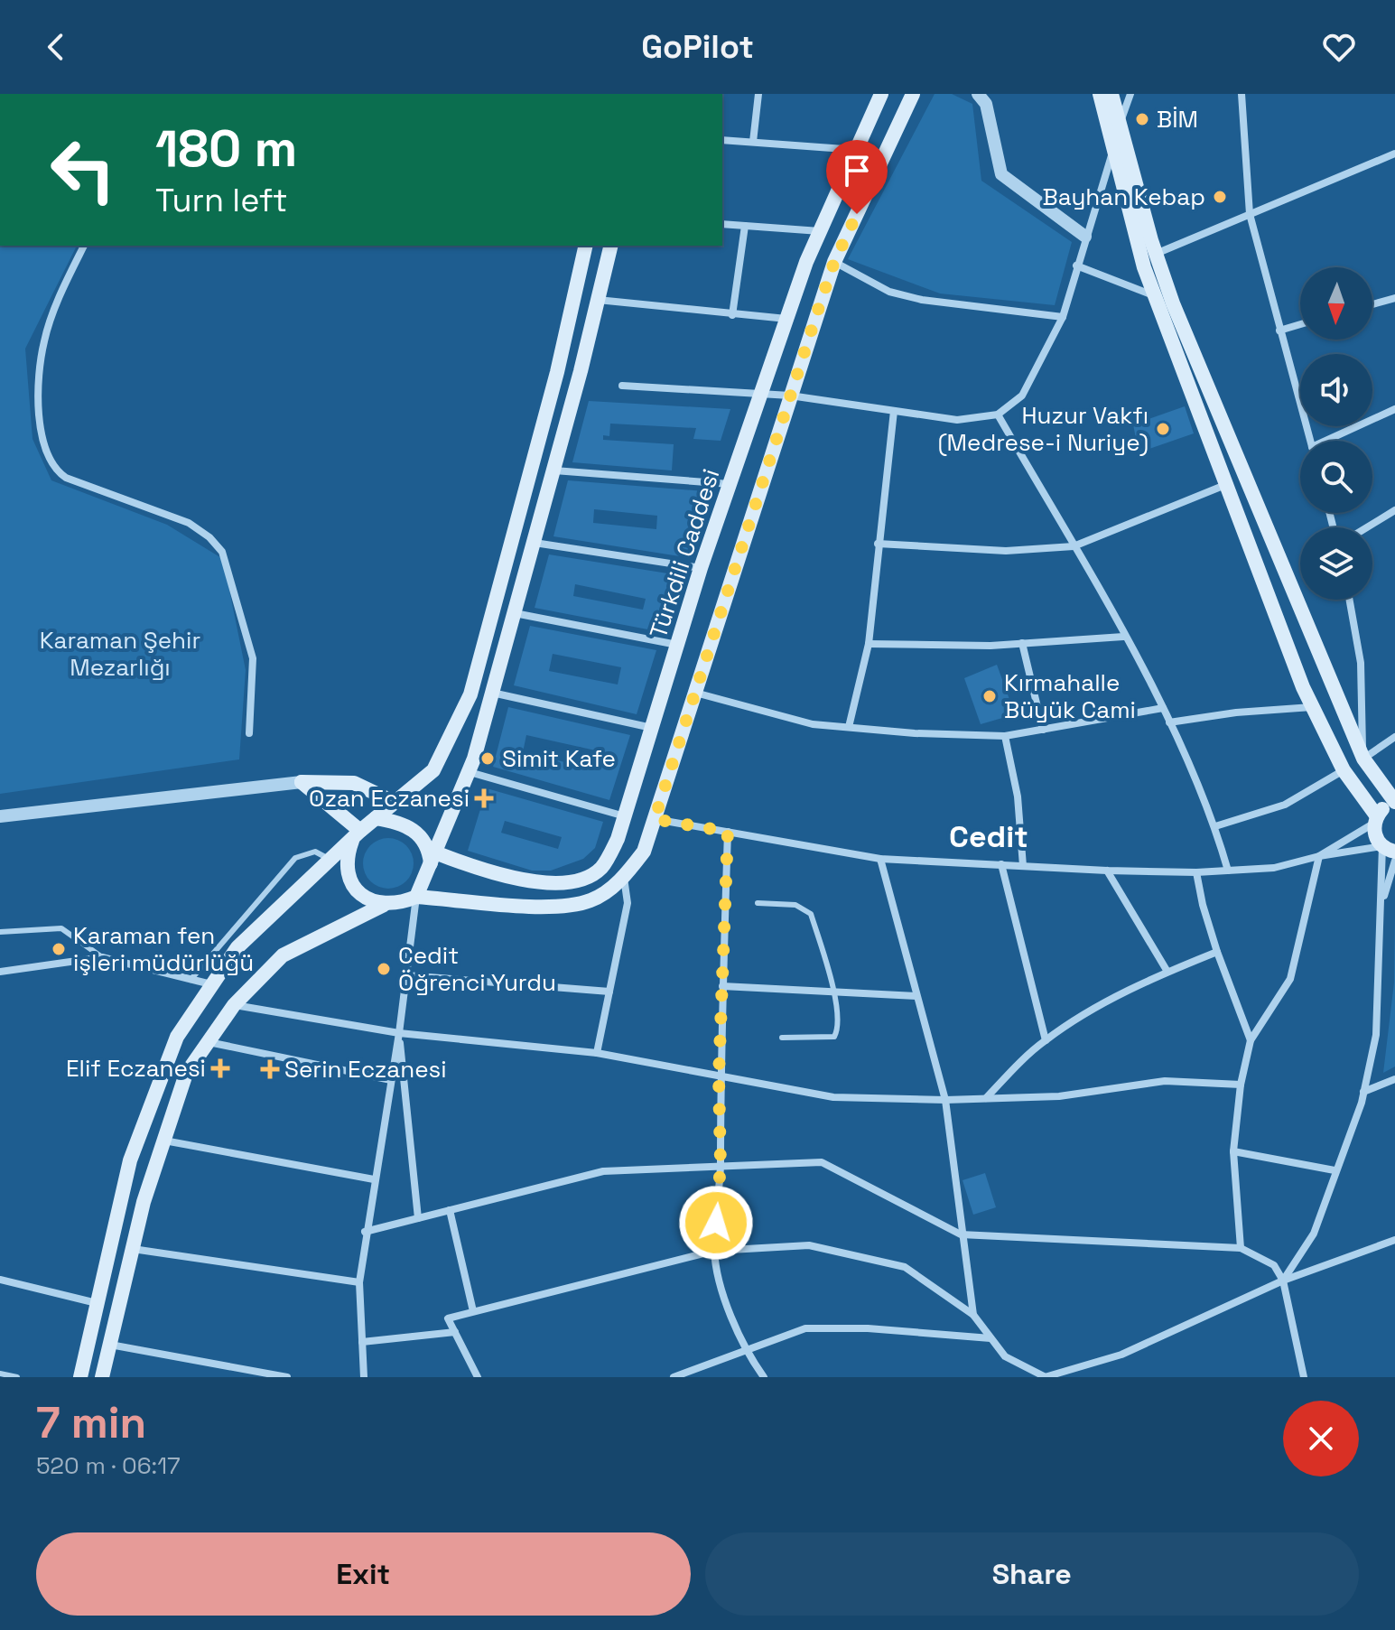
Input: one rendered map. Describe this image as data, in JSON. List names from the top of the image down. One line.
{"streets":{"main road":["Türkdili Caddesi"]},"districts":["Cedit"],"parks":["Karaman Şehir Mezarlığı"],"places":{"other":["BİM","Bayhan Kebap","Huzur Vakfı (Medrese-i Nuriye)","Kırmahalle Büyük Cami","Simit Kafe","Karaman fen işleri müdürlüğü","Cedit Öğrenci Yurdu"],"health":["Ozan Eczanesi","Elif Eczanesi","Serin Eczanesi"]},"north":"bottom","page":{"header":"GoPilot","turn":["180 m","Turn left"],"heading":["7 min","520 m · 06:17"],"buttons":["Exit","Share"]}}
